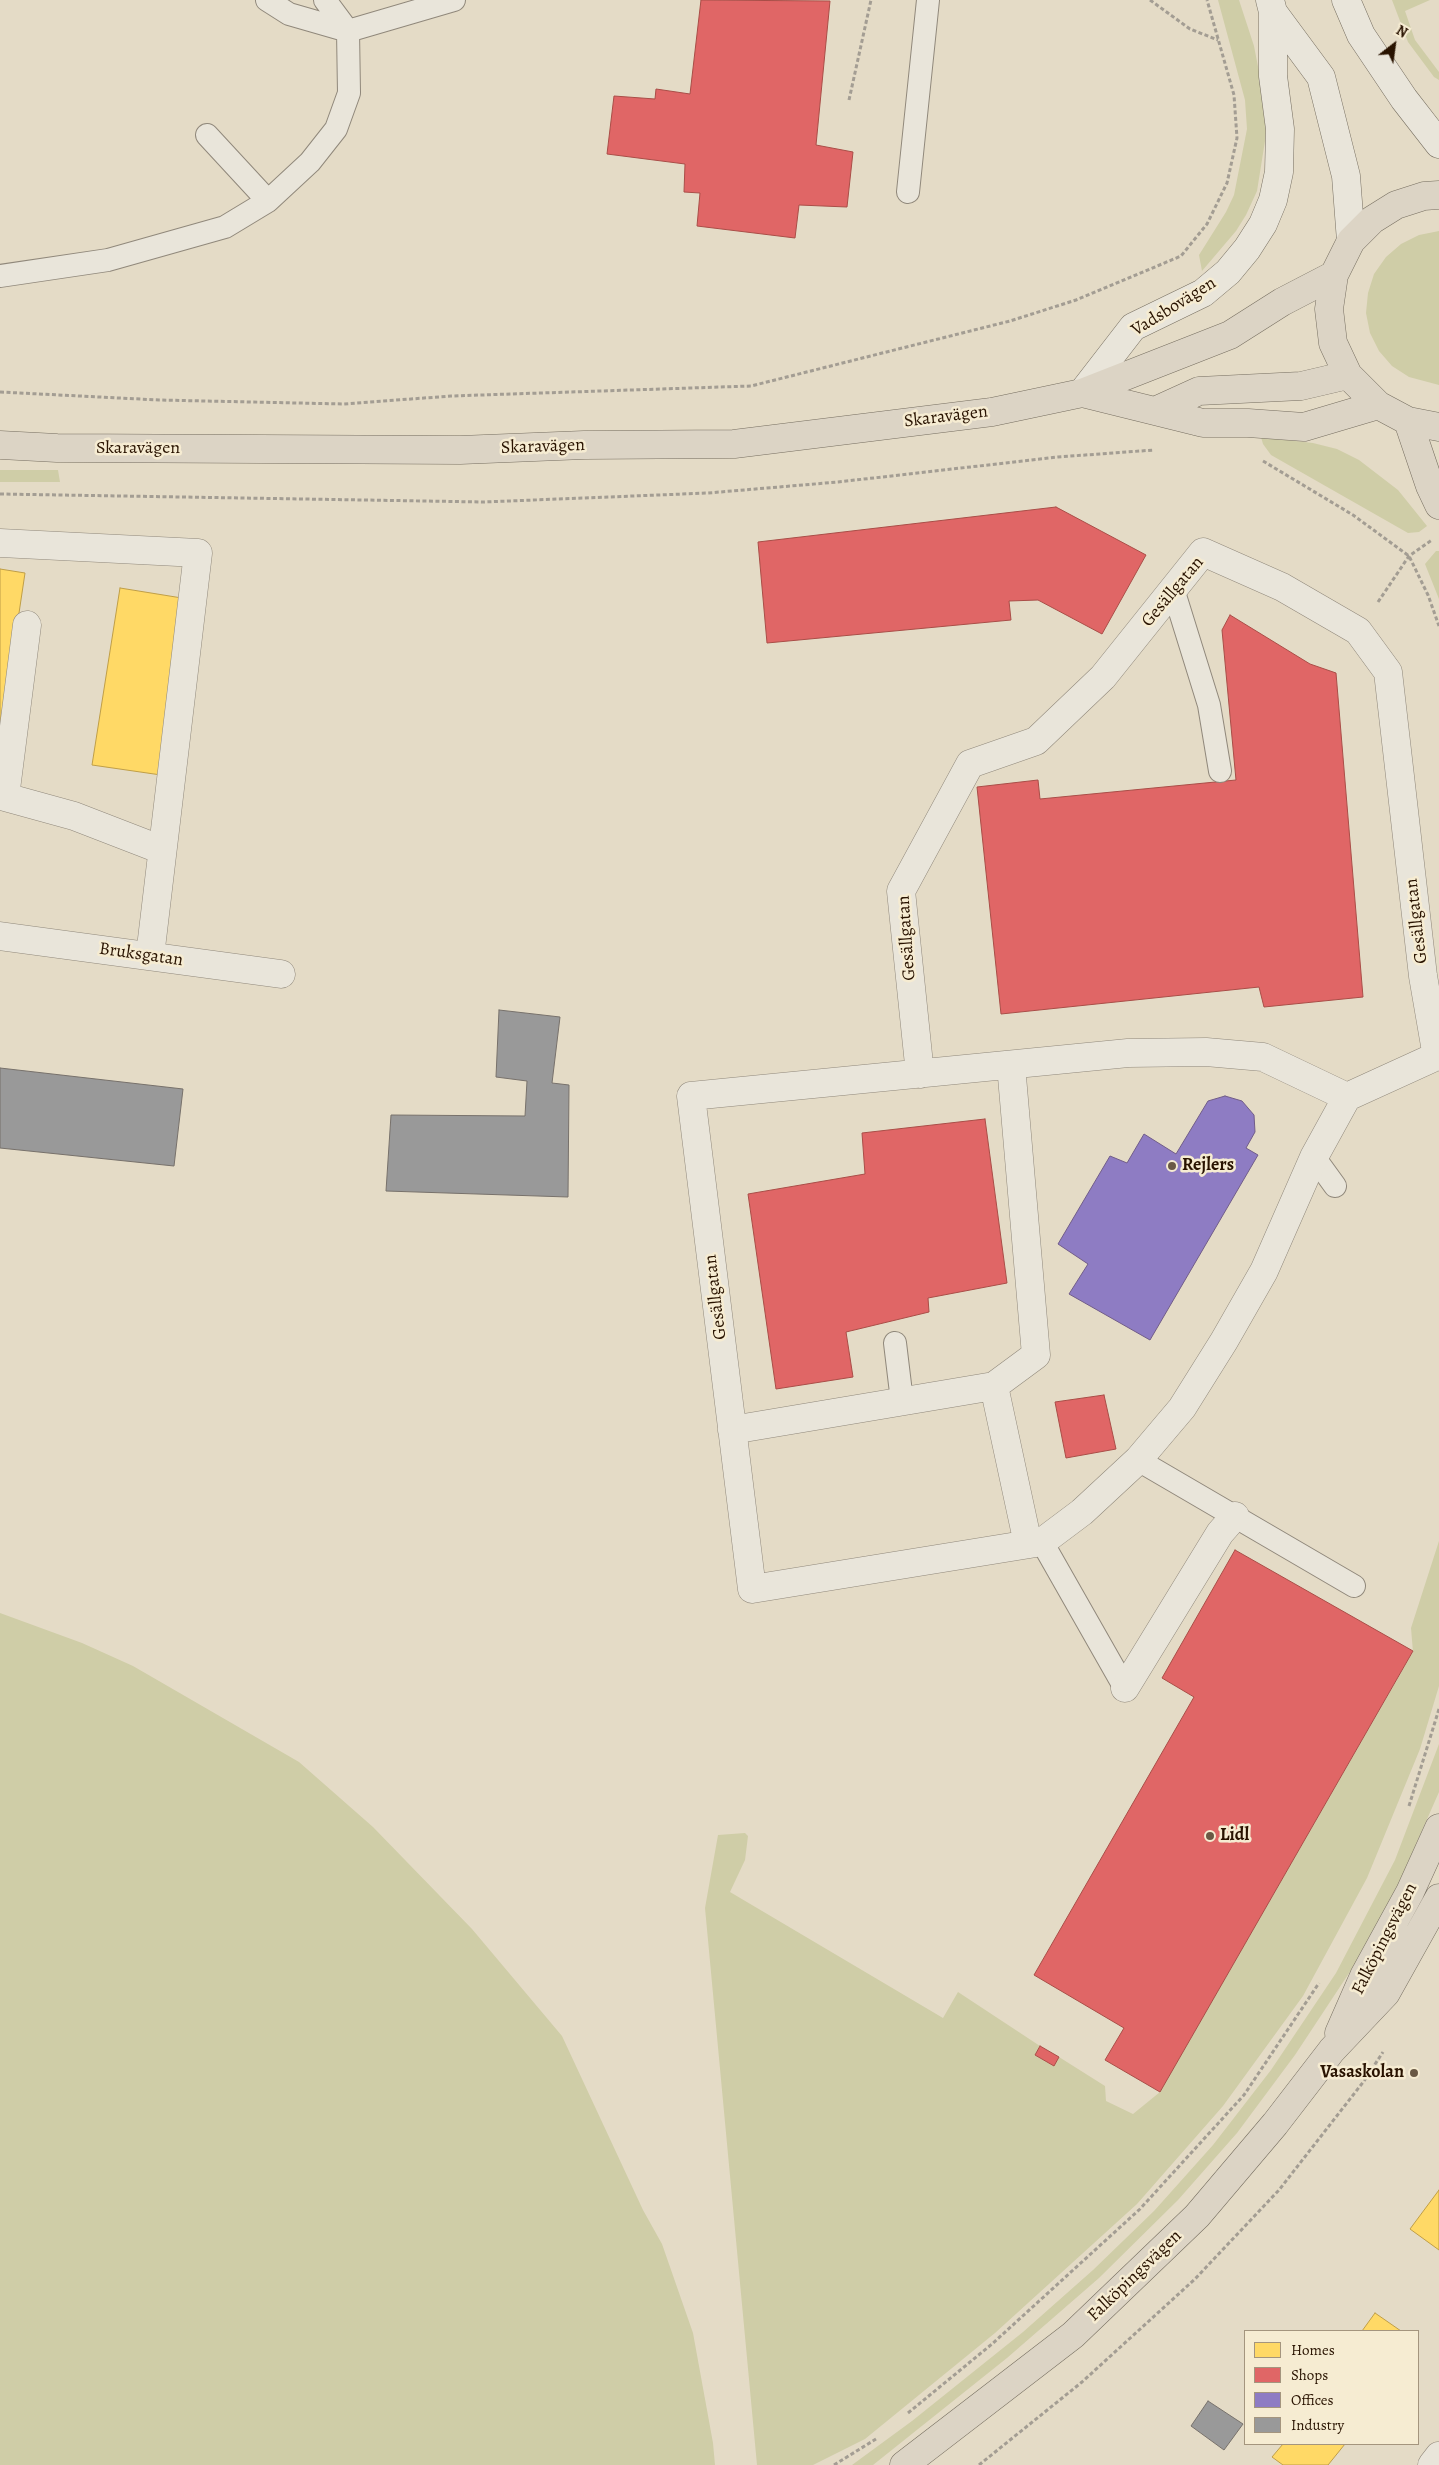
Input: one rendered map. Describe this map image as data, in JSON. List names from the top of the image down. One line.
{"streets":{"main road":["Skaravägen","Falköpingsvägen"],"street":["Vadsbovägen","Gesällgatan","Bruksgatan"]},"crossings":[["Vadsbovägen","Skaravägen"]],"places":["Rejlers","Lidl","Vasaskolan"],"legend":["Homes","Shops","Offices","Industry"],"north":"top right"}
